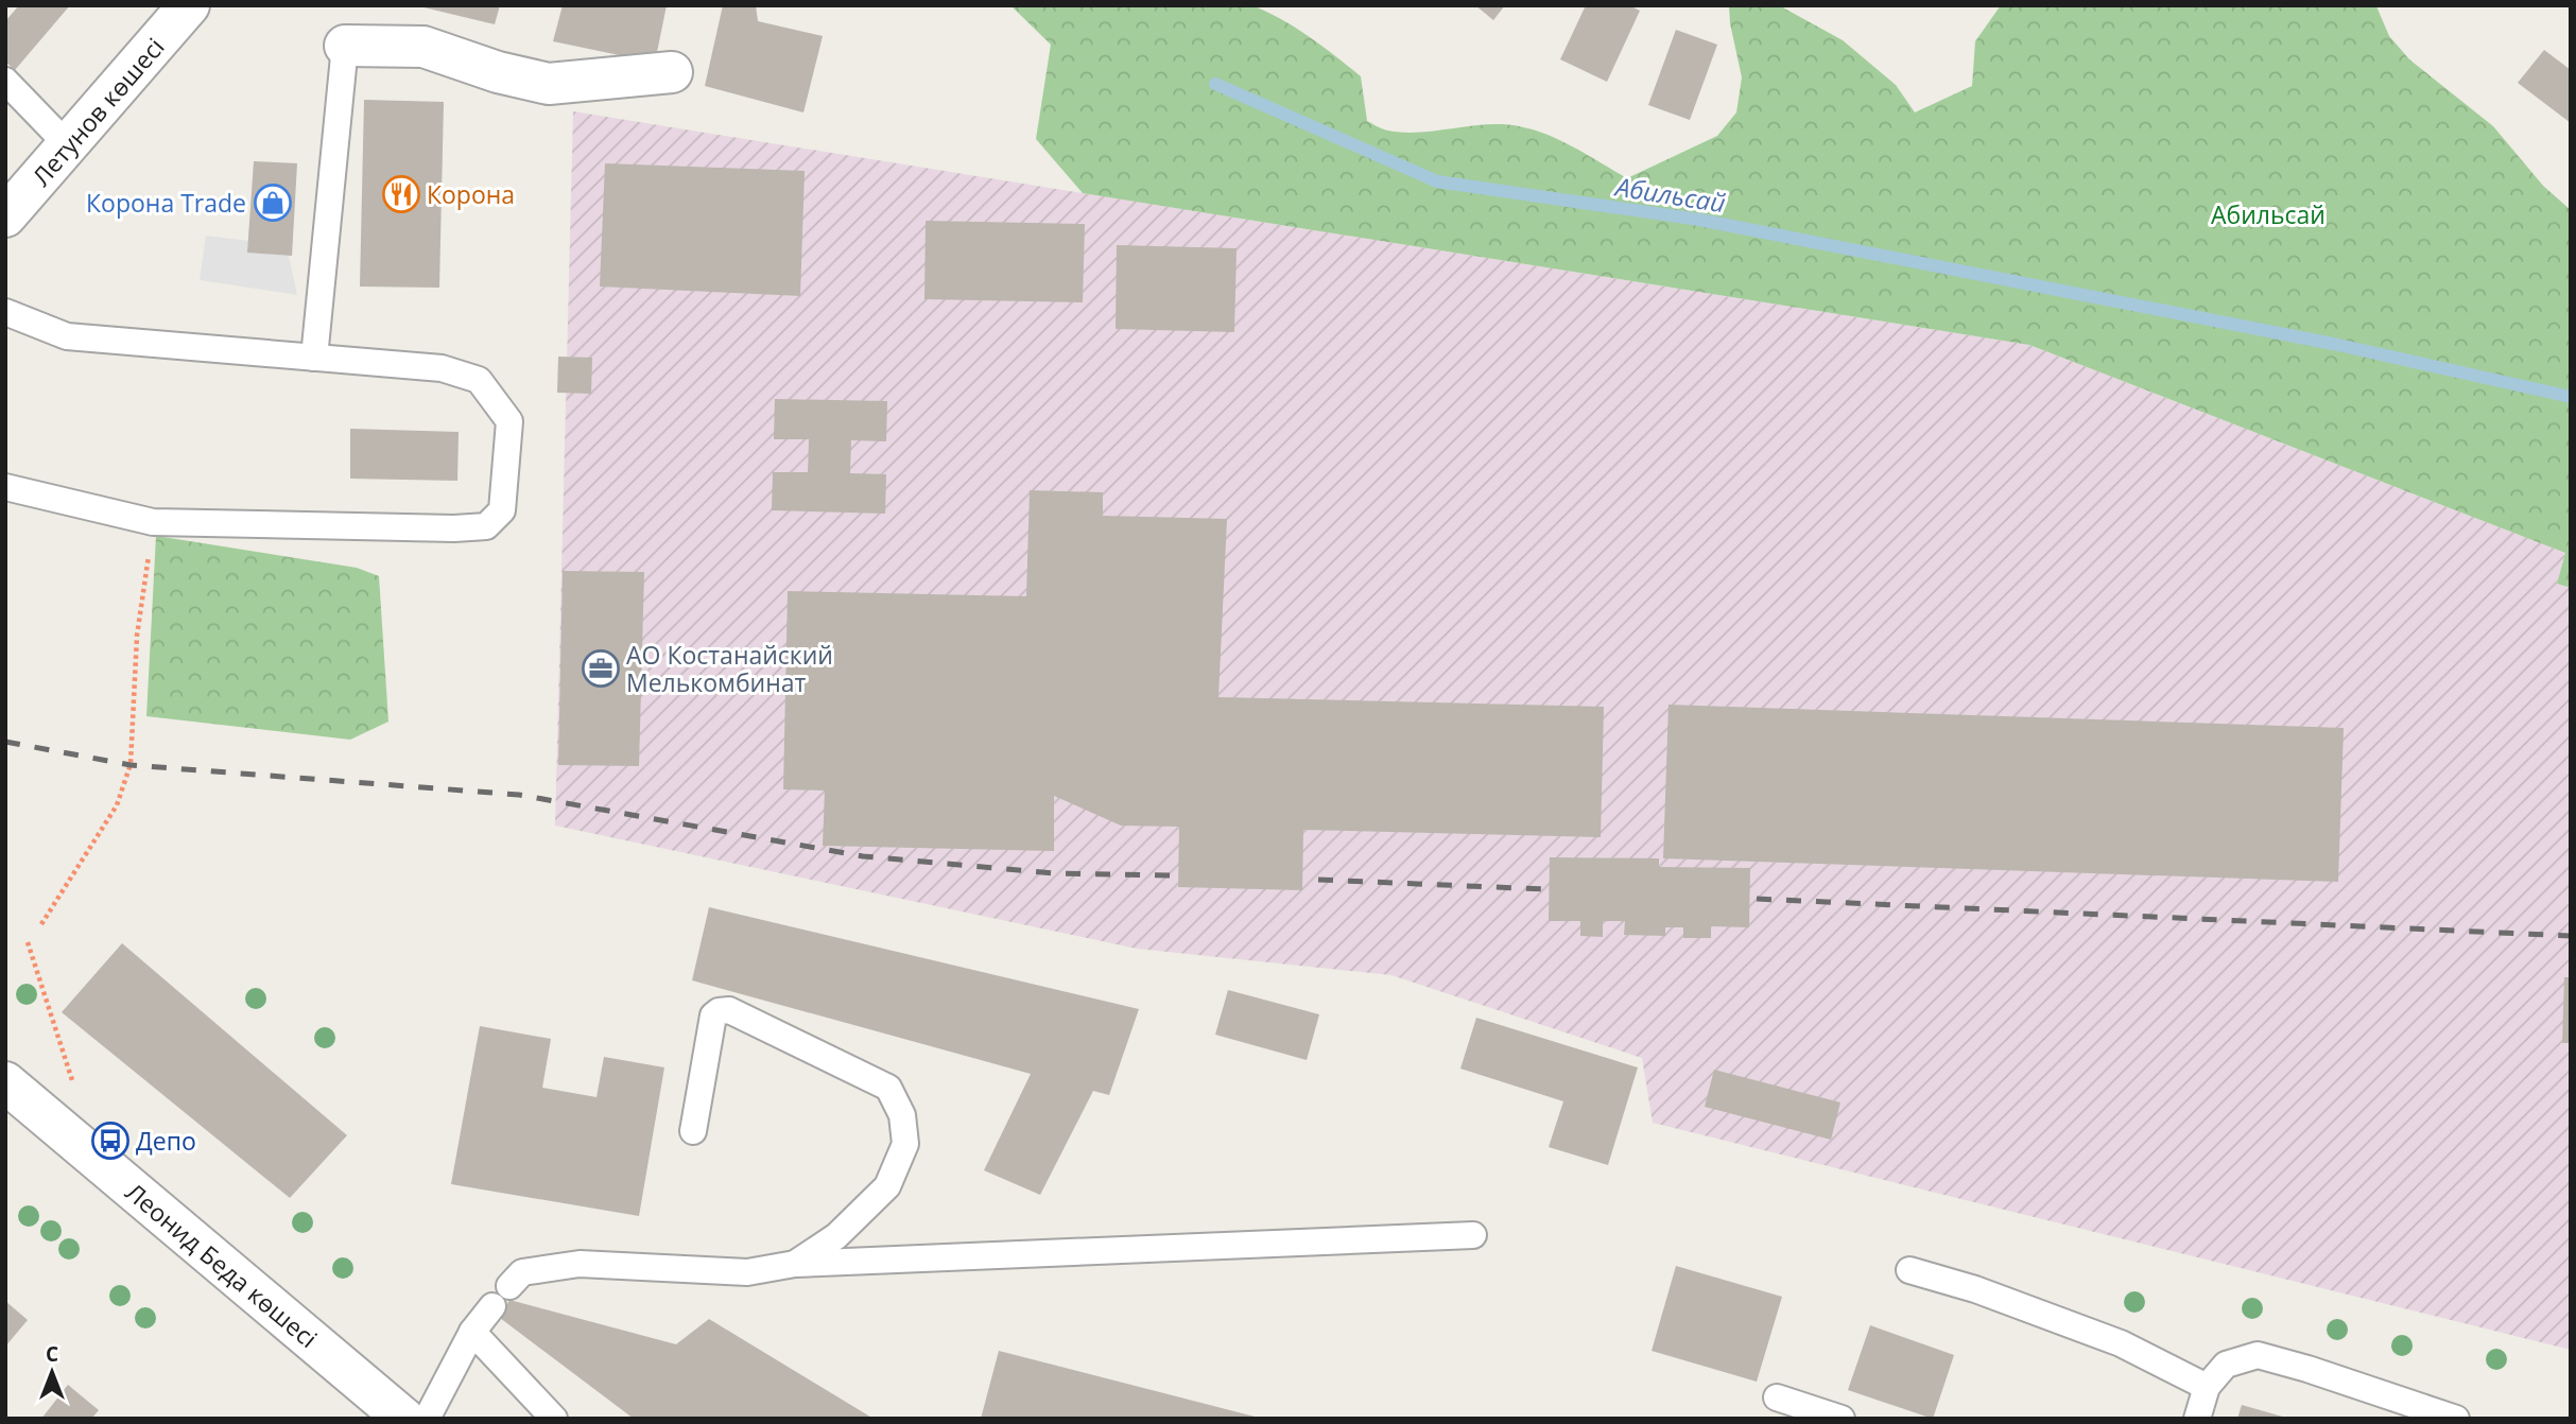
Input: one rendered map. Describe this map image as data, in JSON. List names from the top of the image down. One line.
{"streets":{"street":["Летунов көшесі","Леонид Беда көшесі"]},"water":["Абильсай"],"parks":["Абильсай"],"places":{"restaurant":["Корона"],"shop":["Корона Trade"],"office":["АО Костанайский Мелькомбинат"],"bus stop":["Депо"]},"north":"top"}
